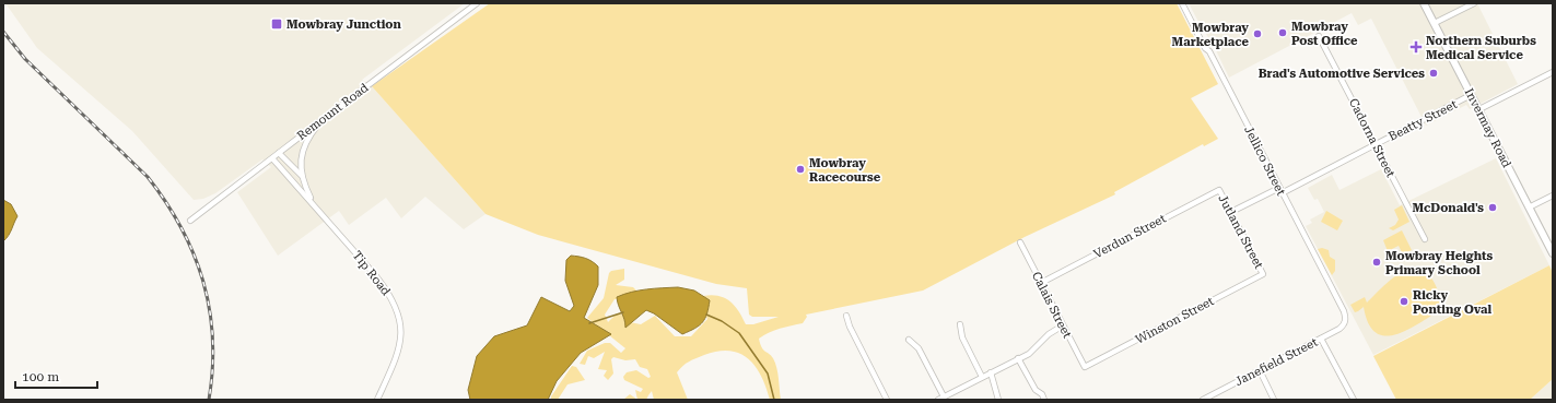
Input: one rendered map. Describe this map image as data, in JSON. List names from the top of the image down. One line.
{"streets":{"main road":["Invermay Road"],"street":["Remount Road","Beatty Street","Cadorna Street","Jellico Street","Jutland Street","Verdun Street","Tip Road","Calais Street","Winston Street","Janefield Street"]},"crossings":[["Remount Road","Tip Road"],["Beatty Street","Invermay Road"],["Beatty Street","Cadorna Street"],["Beatty Street","Jellico Street"],["Beatty Street","Jutland Street"],["Jellico Street","Janefield Street"],["Jutland Street","Verdun Street"],["Jutland Street","Winston Street"],["Verdun Street","Calais Street"],["Calais Street","Winston Street"]],"places":{"transit":["Mowbray Junction"],"other":["Mowbray Post Office","Mowbray Marketplace","Brad's Automotive Services","Mowbray Racecourse","McDonald's","Mowbray Heights Primary School","Ricky Ponting Oval"],"health":["Northern Suburbs Medical Service"]},"scale_bar":"100 m"}
